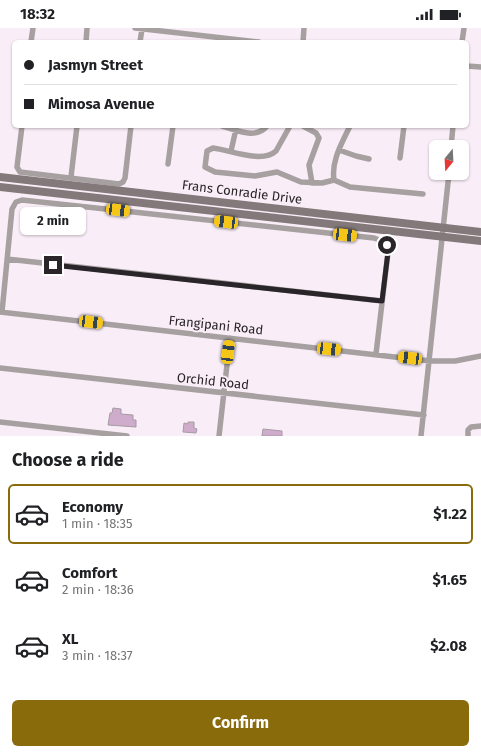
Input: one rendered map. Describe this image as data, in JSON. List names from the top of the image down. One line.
{"streets":{"main road":["Frans Conradie Drive"],"street":["Frangipani Road","Orchid Road"]},"north":"bottom","page":{"status":"18:32","banner":["Jasmyn Street","Mimosa Avenue"],"bubble":"2 min","heading":"Choose a ride","list":[{"name":"Economy","note":"1 min · 18:35","value":"$1.22"},{"name":"Comfort","note":"2 min · 18:36","value":"$1.65"},{"name":"XL","note":"3 min · 18:37","value":"$2.08"}],"buttons":"Confirm"}}
